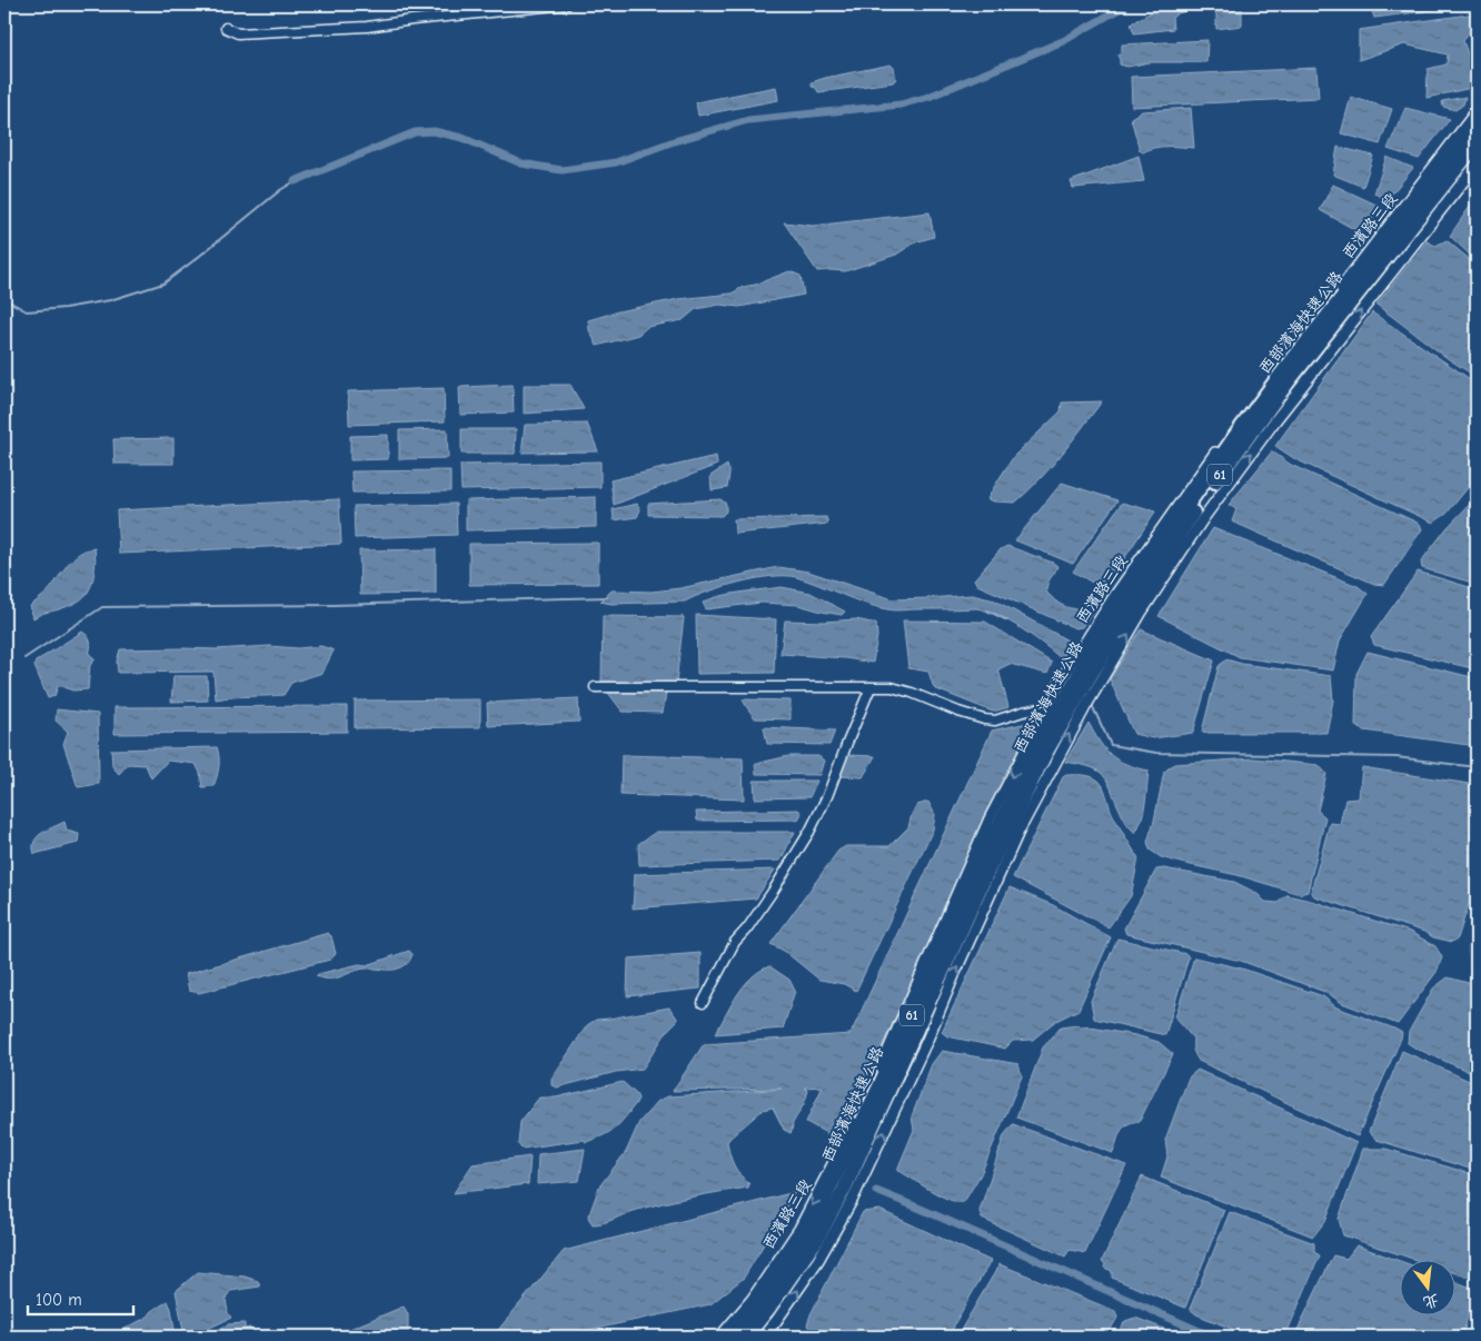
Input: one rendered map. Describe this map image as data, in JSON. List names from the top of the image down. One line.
{"streets":{"highway":["西部濱海快速公路","61"],"street":["西濱路三段"]},"crossings":[["西濱路三段","西部濱海快速公路"]],"scale_bar":"100 m","north":"bottom"}
